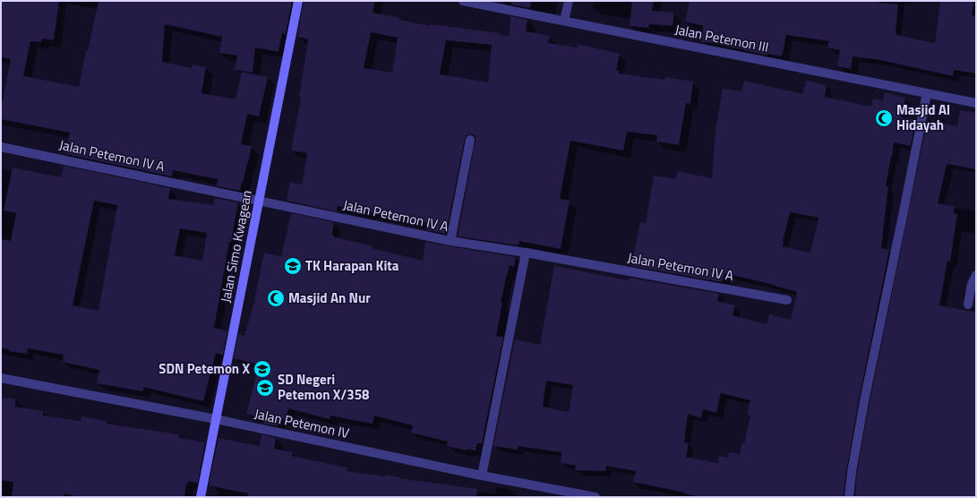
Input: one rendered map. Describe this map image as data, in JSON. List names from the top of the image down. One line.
{"streets":{"street":["Jalan Petemon III","Jalan Petemon IV A","Jalan Simo Kwagean","Jalan Petemon IV"]},"crossings":[["Jalan Petemon IV A","Jalan Simo Kwagean"],["Jalan Simo Kwagean","Jalan Petemon IV"]],"places":{"mosque":["Masjid Al Hidayah","Masjid An Nur"],"school or university":["TK Harapan Kita","SDN Petemon X","SD Negeri Petemon X/358"]}}
